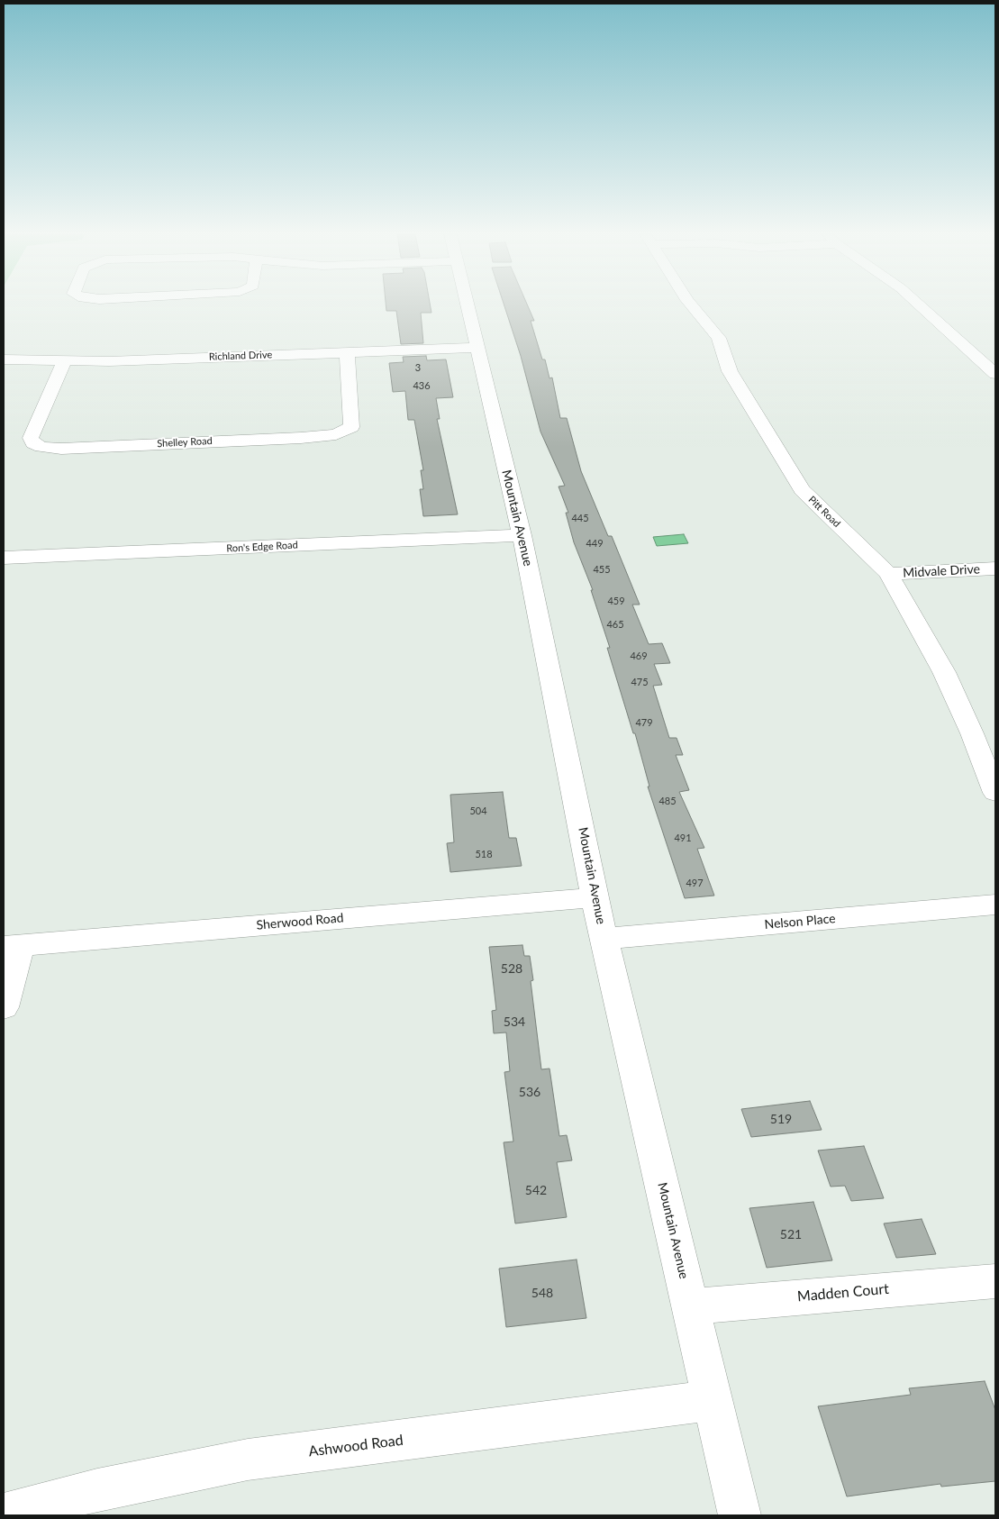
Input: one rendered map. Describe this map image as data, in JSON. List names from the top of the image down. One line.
{"streets":{"street":["Richland Drive","Shelley Road","Pitt Road","Mountain Avenue","Ron's Edge Road","Midvale Drive","Sherwood Road","Nelson Place","Madden Court","Ashwood Road"]},"crossings":[["Richland Drive","Shelley Road"],["Richland Drive","Mountain Avenue"],["Pitt Road","Midvale Drive"],["Mountain Avenue","Ron's Edge Road"],["Mountain Avenue","Sherwood Road"],["Mountain Avenue","Nelson Place"],["Mountain Avenue","Madden Court"],["Mountain Avenue","Ashwood Road"]],"house_numbers":["3","436","445","449","455","459","465","469","475","479","485","504","491","518","497","528","534","536","519","542","521","548"]}
